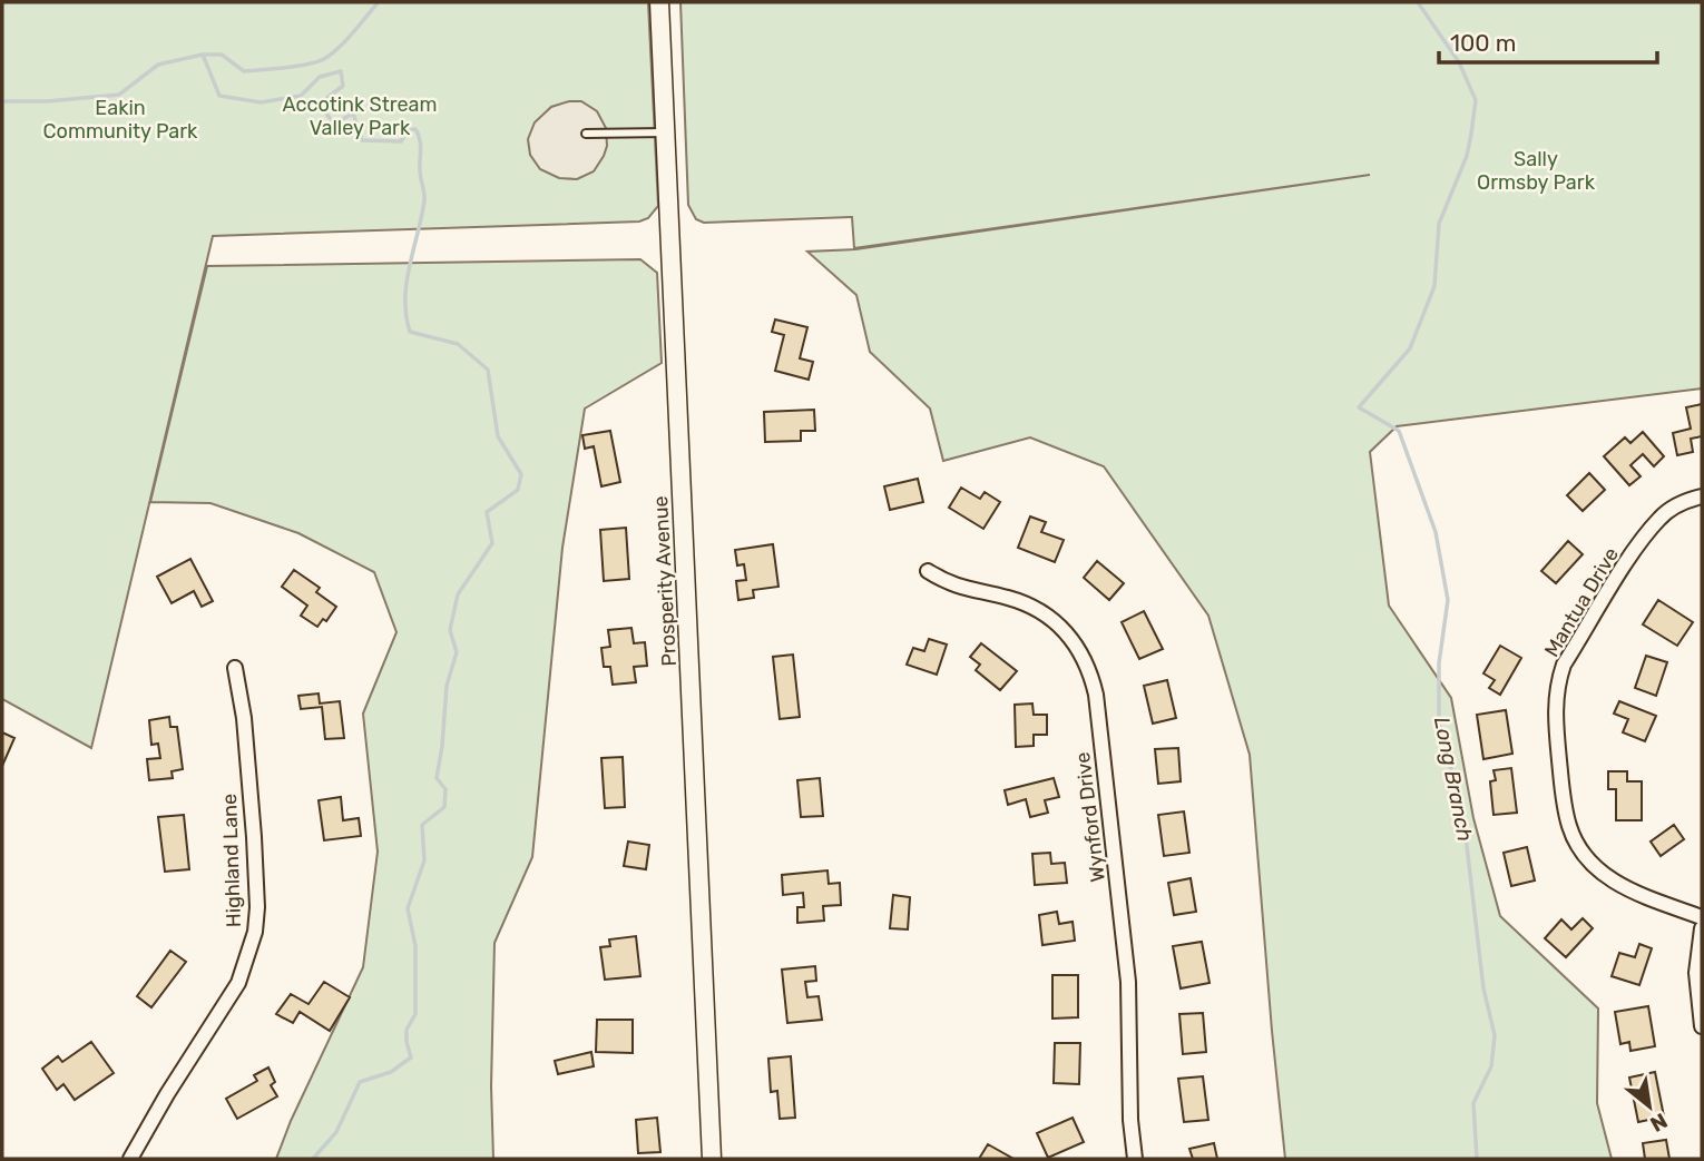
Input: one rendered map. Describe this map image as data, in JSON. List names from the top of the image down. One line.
{"streets":{"main road":["Prosperity Avenue"],"street":["Mantua Drive","Wynford Drive","Highland Lane"]},"water":["Long Branch"],"parks":["Accotink Stream Valley Park","Eakin Community Park","Sally Ormsby Park"],"scale_bar":"100 m","north":"bottom right"}
